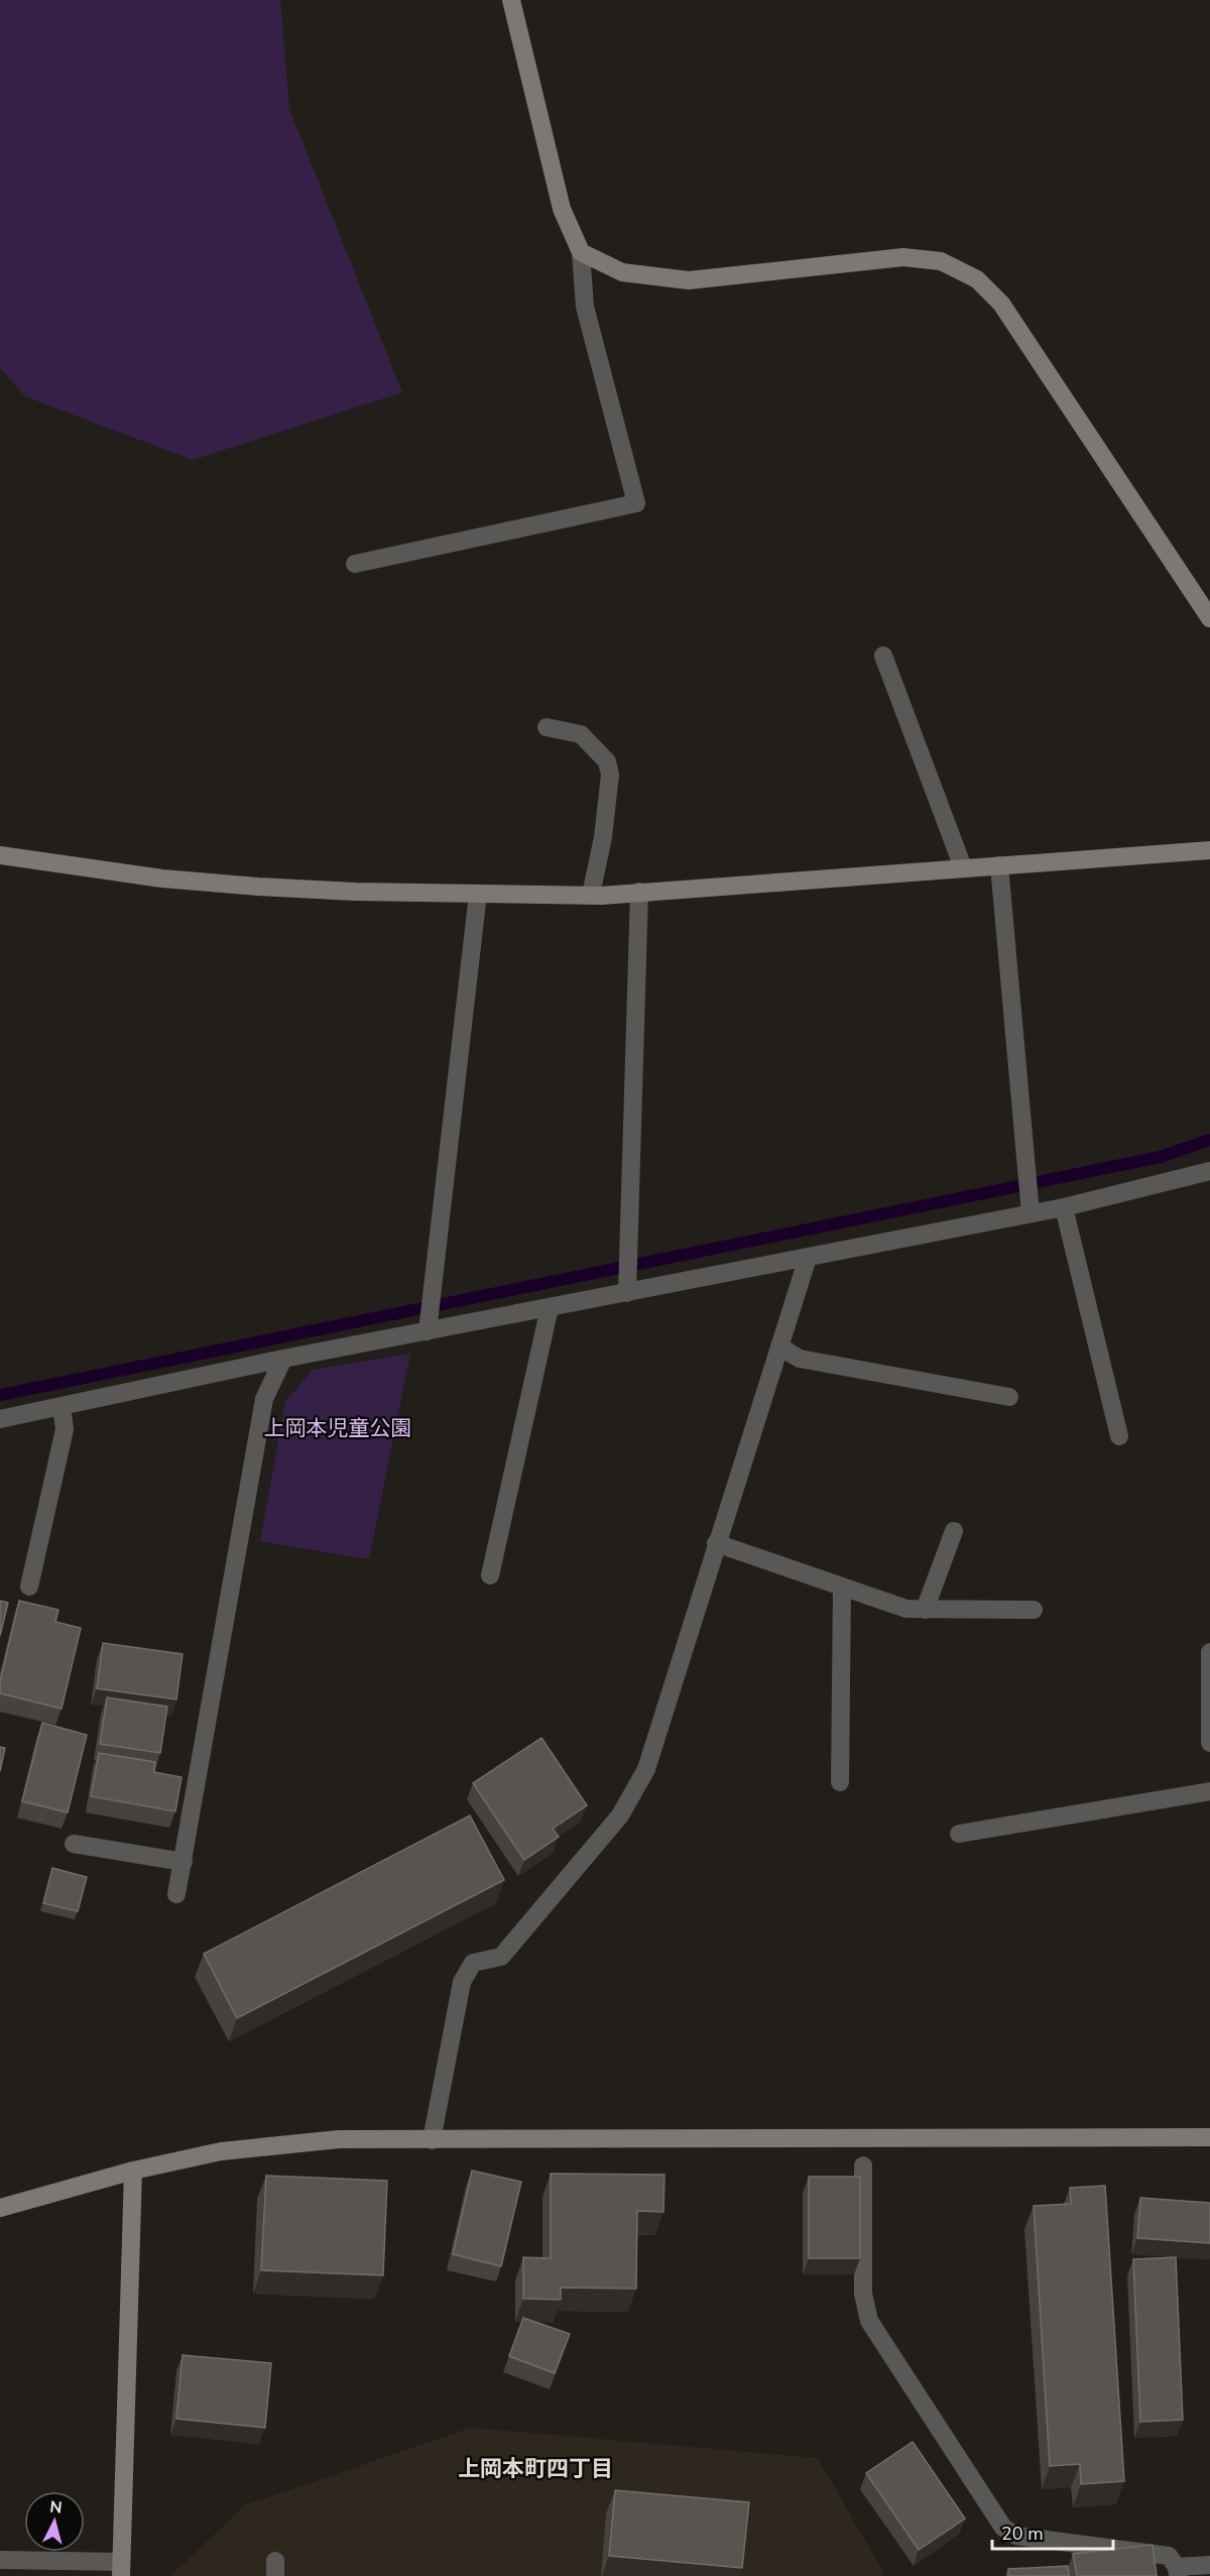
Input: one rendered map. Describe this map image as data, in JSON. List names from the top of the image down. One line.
{"districts":["上岡本町四丁目"],"parks":["上岡本児童公園"],"scale_bar":"20 m","north":"top"}
